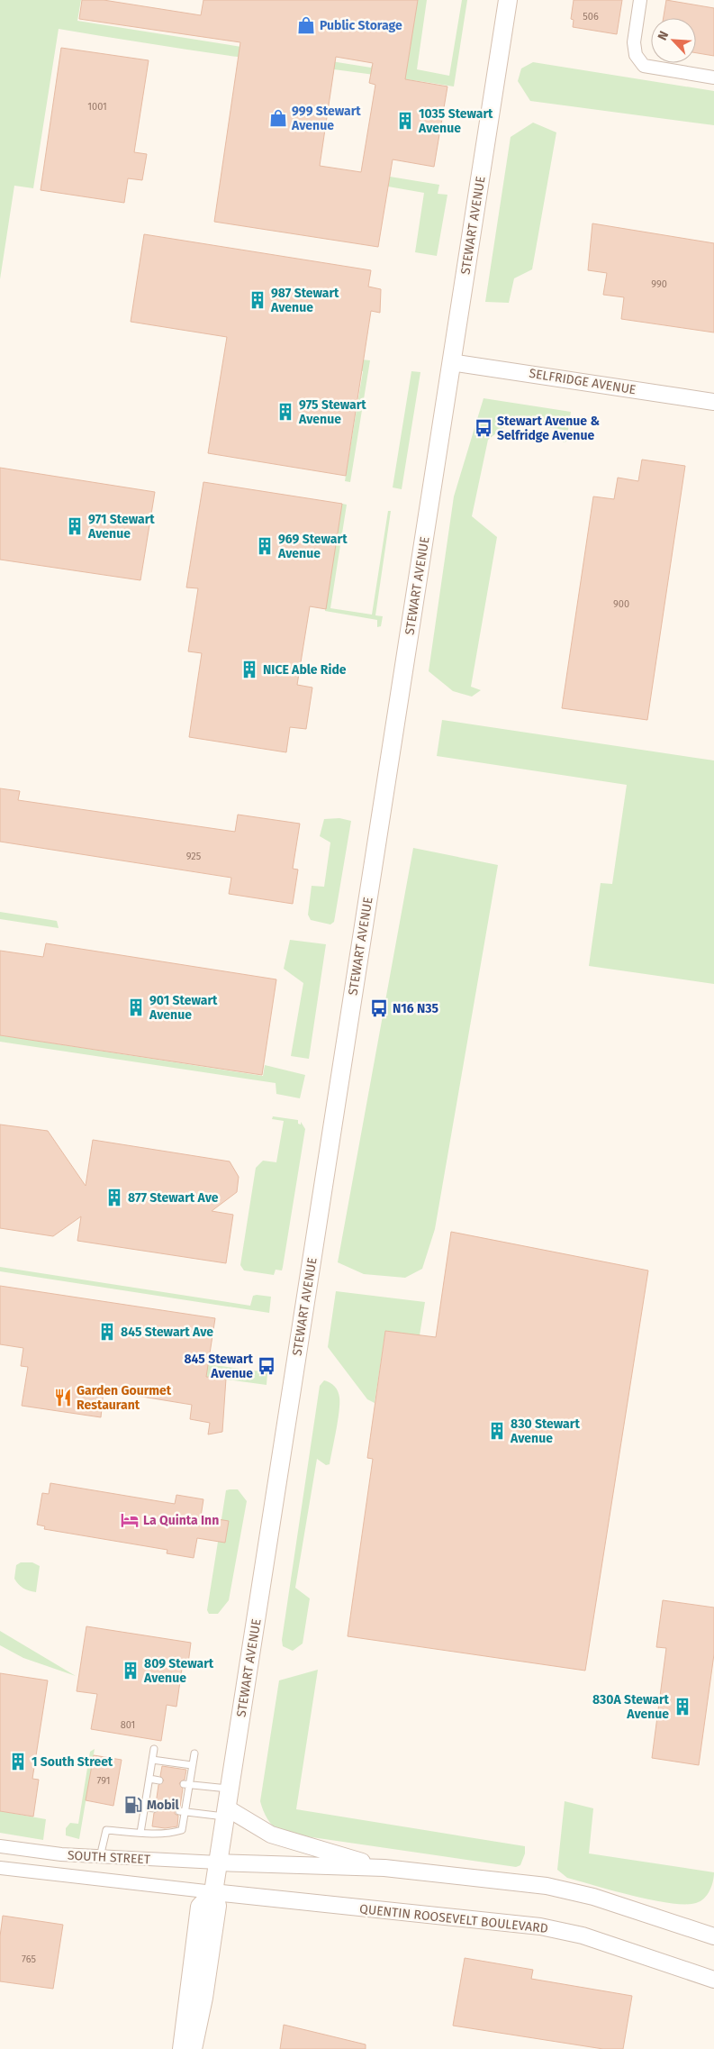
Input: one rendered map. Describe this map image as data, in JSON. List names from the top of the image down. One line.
{"streets":{"main road":["STEWART AVENUE"],"street":["SELFRIDGE AVENUE","SOUTH STREET","QUENTIN ROOSEVELT BOULEVARD"]},"crossings":[["STEWART AVENUE","SELFRIDGE AVENUE"],["STEWART AVENUE","SOUTH STREET"],["STEWART AVENUE","QUENTIN ROOSEVELT BOULEVARD"],["SOUTH STREET","QUENTIN ROOSEVELT BOULEVARD"]],"places":{"shop":["Public Storage","999 Stewart Avenue"],"building":["1035 Stewart Avenue","987 Stewart Avenue","975 Stewart Avenue","971 Stewart Avenue","969 Stewart Avenue","NICE Able Ride","901 Stewart Avenue","877 Stewart Ave","845 Stewart Ave","830 Stewart Avenue","809 Stewart Avenue","830A Stewart Avenue","1 South Street"],"bus stop":["Stewart Avenue & Selfridge Avenue","N16 N35","845 Stewart Avenue"],"restaurant":["Garden Gourmet Restaurant"],"hotel":["La Quinta Inn"],"fuel station":["Mobil"]},"house_numbers":["506","1001","990","900","925","801","791","765"],"north":"top left"}
